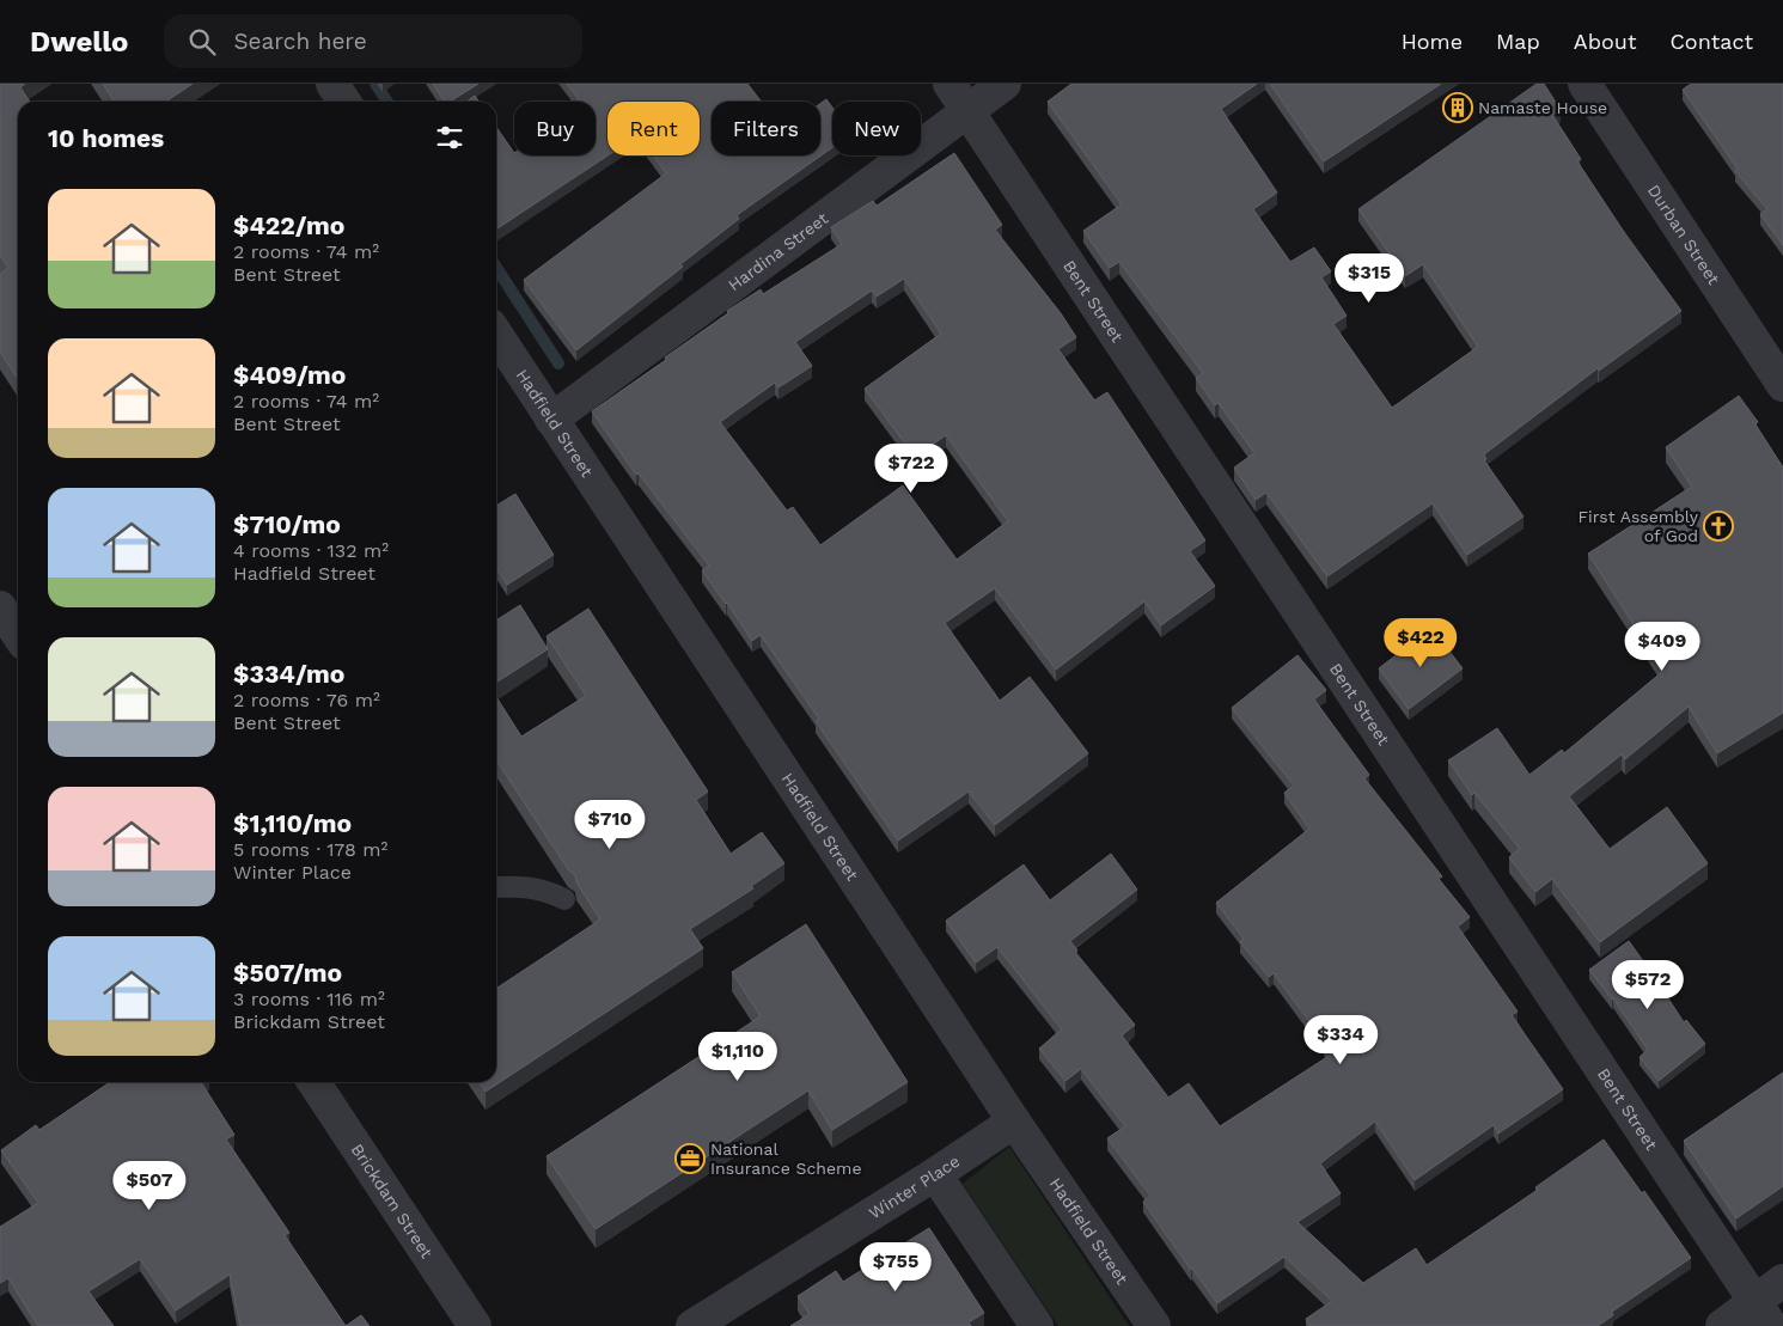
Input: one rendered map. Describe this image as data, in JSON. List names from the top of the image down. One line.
{"streets":{"street":["Durban Street","Hardina Street","Bent Street","Hadfield Street","Winter Place","Brickdam Street"]},"crossings":[["Hardina Street","Bent Street"],["Hardina Street","Hadfield Street"],["Hadfield Street","Winter Place"]],"places":{"building":["Namaste House"],"church":["First Assembly of God"],"office":["National Insurance Scheme"]},"page":{"header":"Dwello","search":"Search here","nav":["Home","Map","About","Contact"],"chip":["Buy","Rent","Filters","New"],"heading":"10 homes","list":[{"name":"$422/mo","note":"2 rooms · 74 m² · Bent Street"},{"name":"$409/mo","note":"2 rooms · 74 m² · Bent Street"},{"name":"$710/mo","note":"4 rooms · 132 m² · Hadfield Street"},{"name":"$334/mo","note":"2 rooms · 76 m² · Bent Street"},{"name":"$1,110/mo","note":"5 rooms · 178 m² · Winter Place"},{"name":"$507/mo","note":"3 rooms · 116 m² · Brickdam Street"}],"price":["$315","$722","$422","$409","$710","$572","$334","$1,110","$507","$755"]}}
